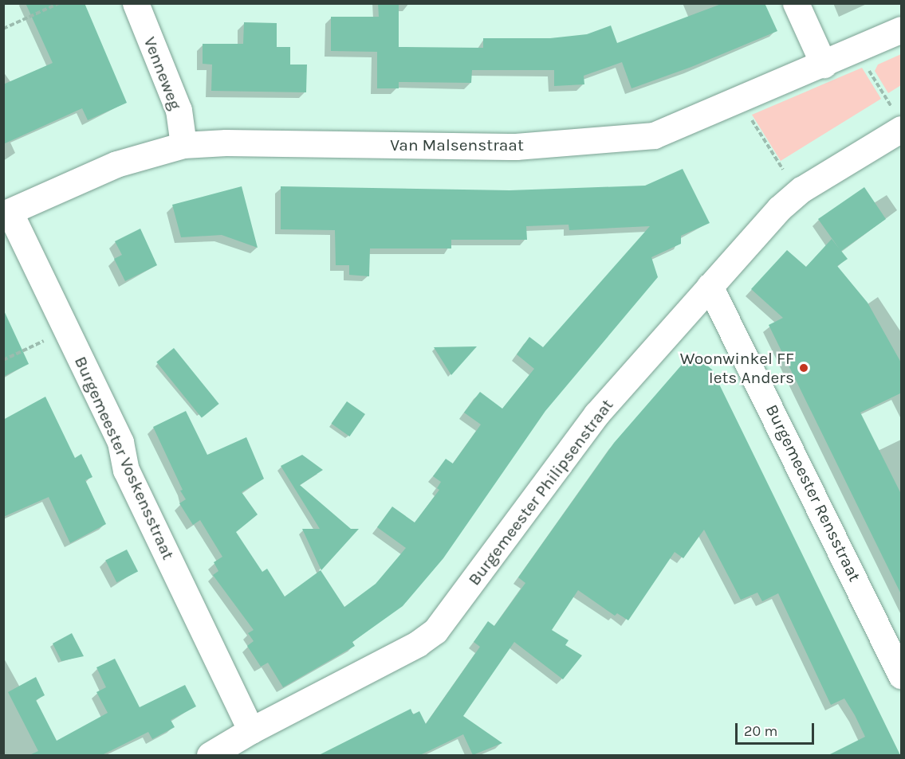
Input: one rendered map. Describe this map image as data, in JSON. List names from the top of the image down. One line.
{"streets":{"street":["Venneweg","Van Malsenstraat","Burgemeester Voskensstraat","Burgemeester Philipsenstraat","Burgemeester Rensstraat"]},"crossings":[["Venneweg","Van Malsenstraat"],["Van Malsenstraat","Burgemeester Voskensstraat"],["Burgemeester Voskensstraat","Burgemeester Philipsenstraat"],["Burgemeester Philipsenstraat","Burgemeester Rensstraat"]],"places":["Woonwinkel FF Iets Anders"],"scale_bar":"20 m"}
